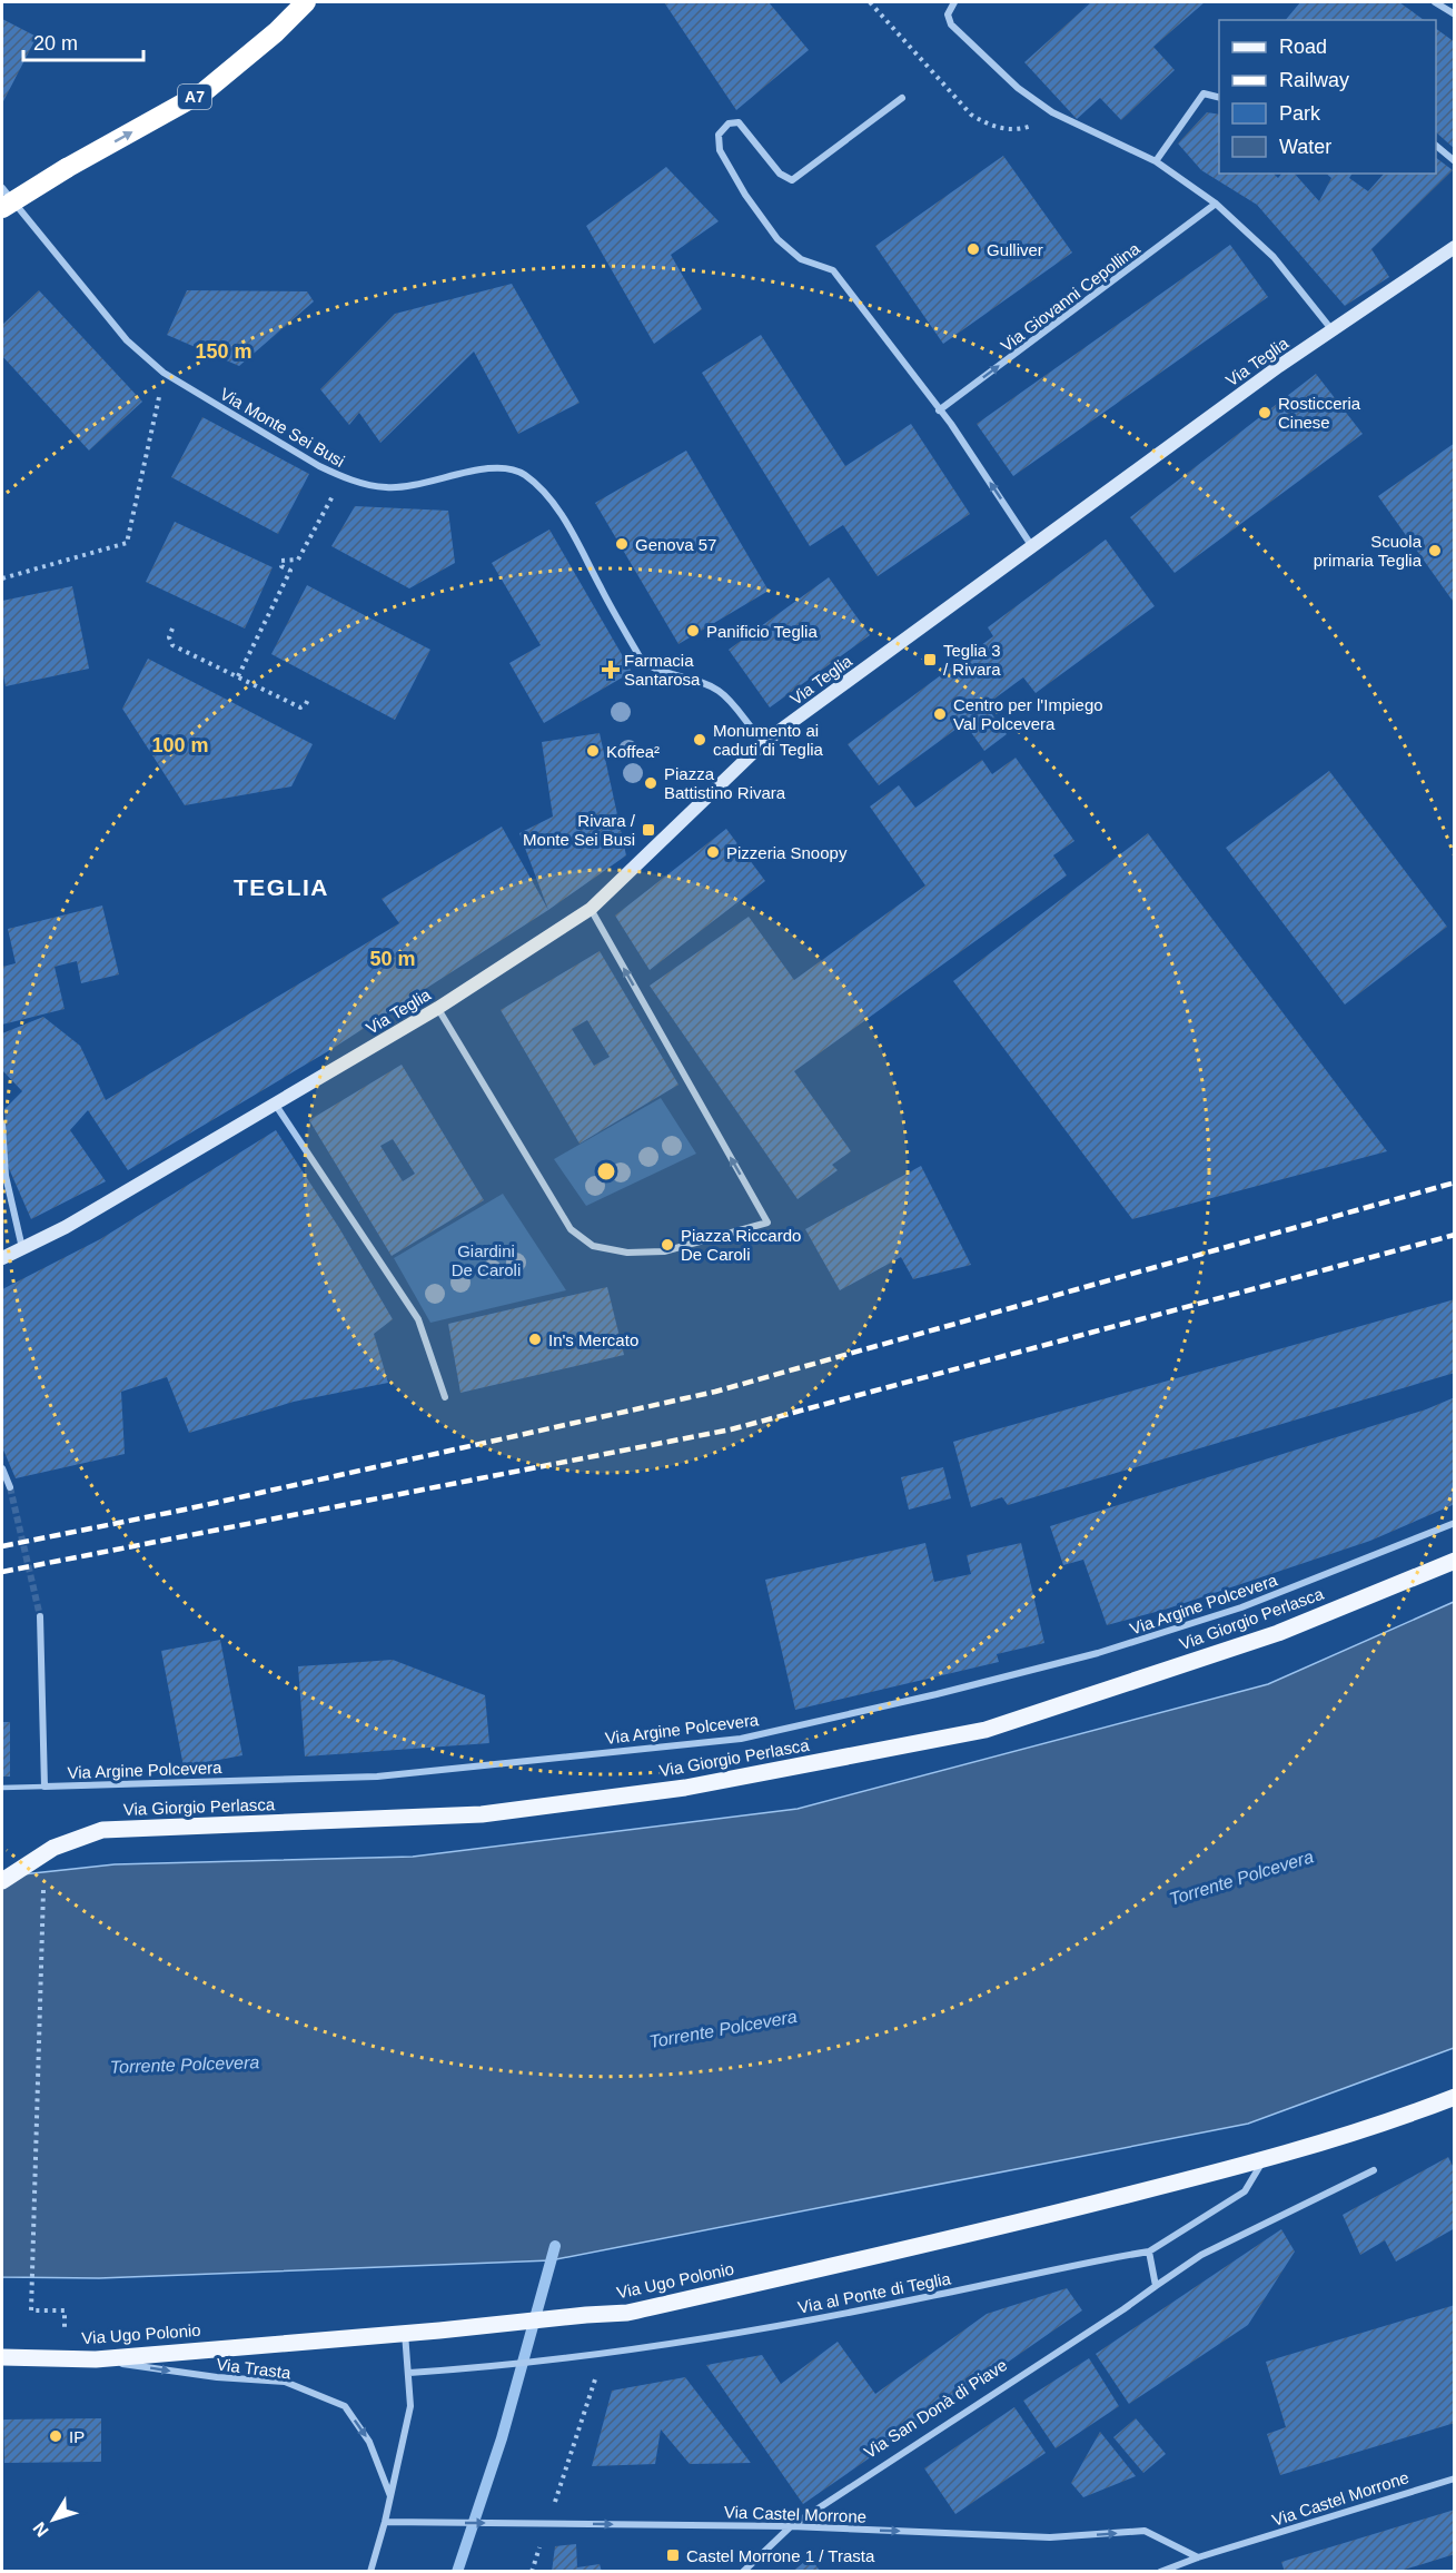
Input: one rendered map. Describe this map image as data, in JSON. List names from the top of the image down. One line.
{"streets":{"highway":["A7"],"main road":["Via Teglia","Via Giorgio Perlasca","Via Ugo Polonio"],"street":["Via Giovanni Cepollina","Via Monte Sei Busi","Via Argine Polcevera","Via al Ponte di Teglia","Via Trasta","Via San Donà di Piave","Via Castel Morrone"]},"crossings":[["Via Teglia","Via Monte Sei Busi"],["Via Ugo Polonio","Via Trasta"],["Via San Donà di Piave","Via Castel Morrone"]],"one_way":["Via Giovanni Cepollina","Via Trasta","Via Castel Morrone"],"districts":["TEGLIA"],"water":["Torrente Polcevera"],"parks":["Giardini De Caroli"],"places":{"other":["Gulliver","Rosticceria Cinese","Genova 57","Scuola primaria Teglia","Panificio Teglia","Centro per l'Impiego Val Polcevera","Monumento ai caduti di Teglia","Koffea²","Piazza Battistino Rivara","Pizzeria Snoopy","Piazza Riccardo De Caroli","In's Mercato","IP"],"transit":["Teglia 3 / Rivara","Rivara / Monte Sei Busi","Castel Morrone 1 / Trasta"],"health":["Farmacia Santarosa"]},"legend":["Road","Railway","Park","Water"],"scale_bar":"20 m","north":"bottom left","rings":["150 m","100 m","50 m"]}
